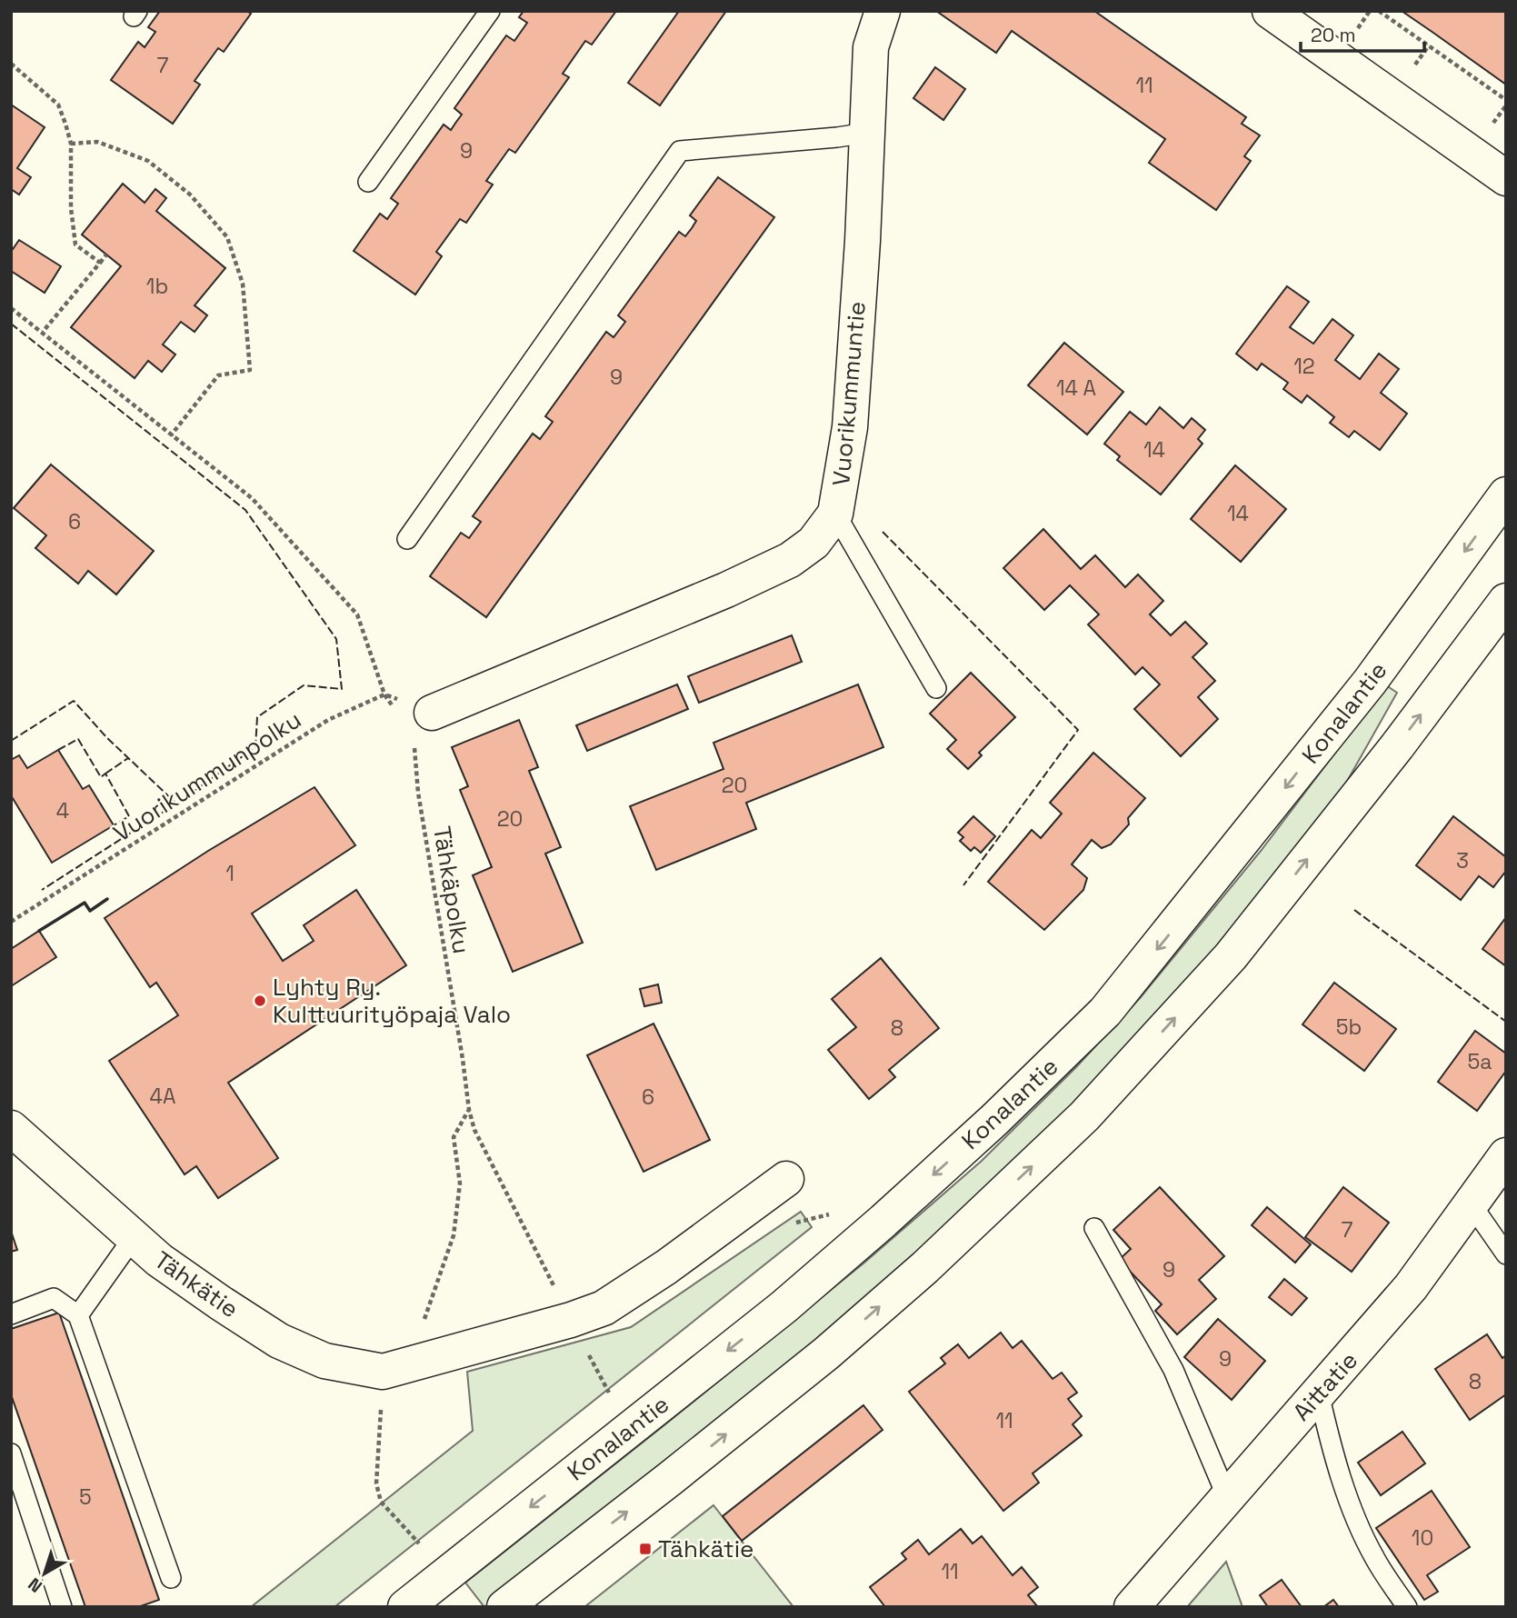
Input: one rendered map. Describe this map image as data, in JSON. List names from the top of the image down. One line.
{"streets":{"main road":["Vuorikummuntie","Konalantie","Tähkätie","Aittatie"],"path":["Vuorikummunpolku","Tähkäpolku"]},"crossings":[["Vuorikummuntie","Tähkäpolku"],["Tähkäpolku","Tähkätie"]],"places":{"other":["Lyhty Ry. Kulttuurityöpaja Valo"],"transit":["Tähkätie"]},"house_numbers":["7","11","9","1b","12","9","14 A","14","14","6","20","4","20","3","1","5b","8","5a","4A","6","7","9","9","8","11","5","10","11"],"scale_bar":"20 m","north":"bottom left"}
